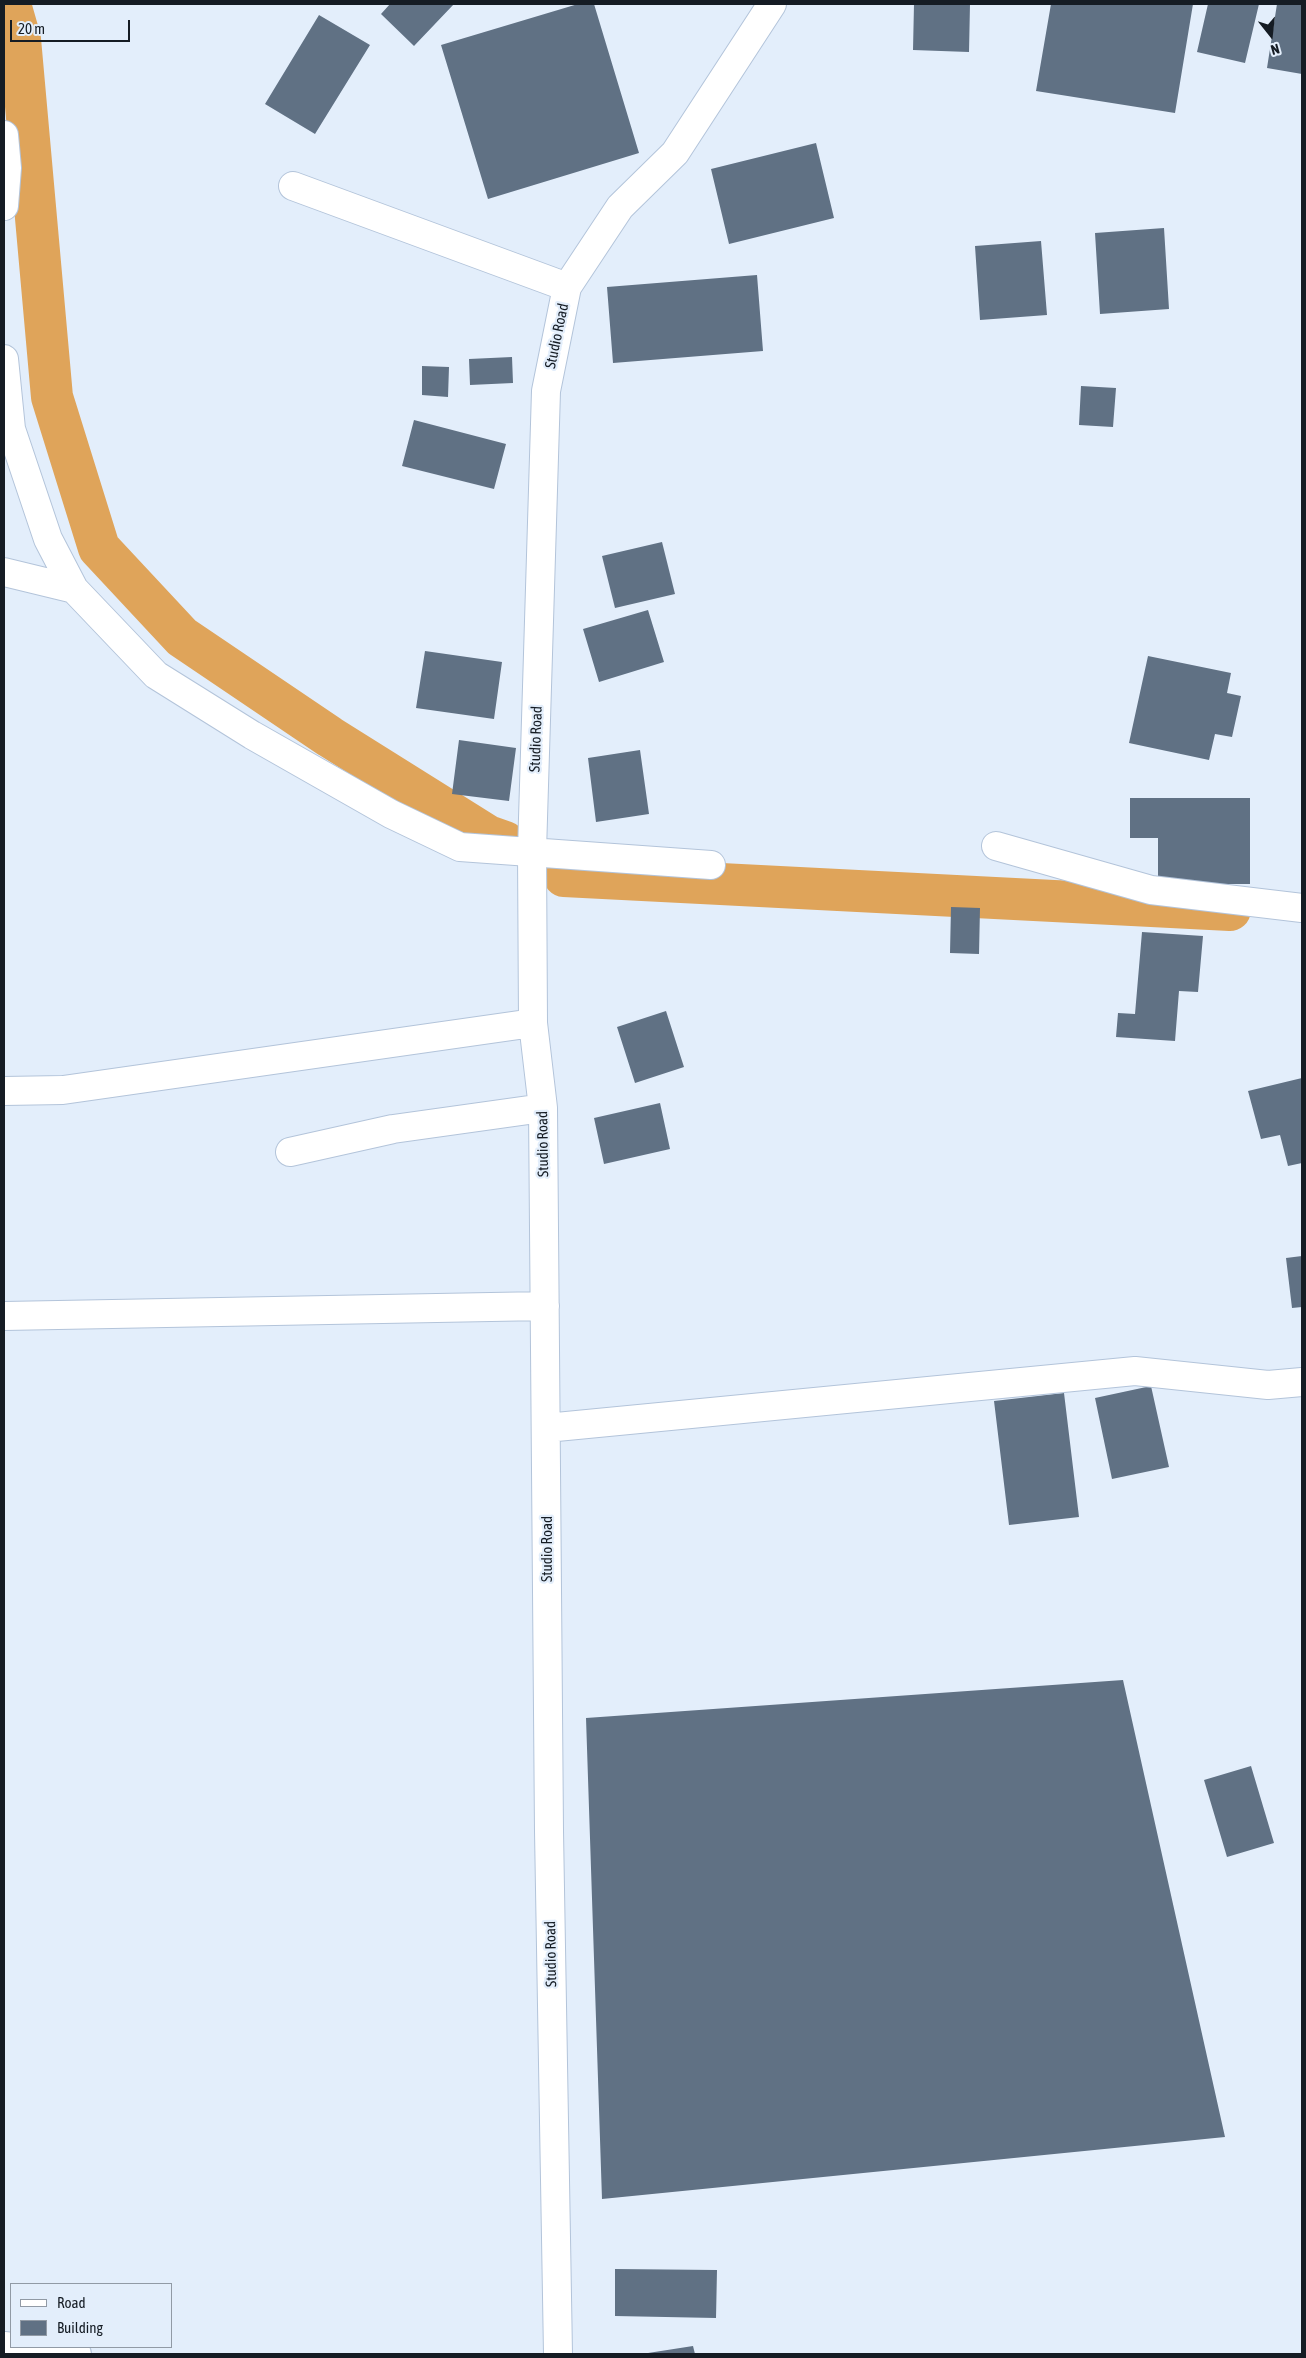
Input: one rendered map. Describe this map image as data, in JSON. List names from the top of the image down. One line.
{"streets":{"street":["Studio Road"]},"legend":["Road","Building"],"scale_bar":"20 m","north":"bottom"}
